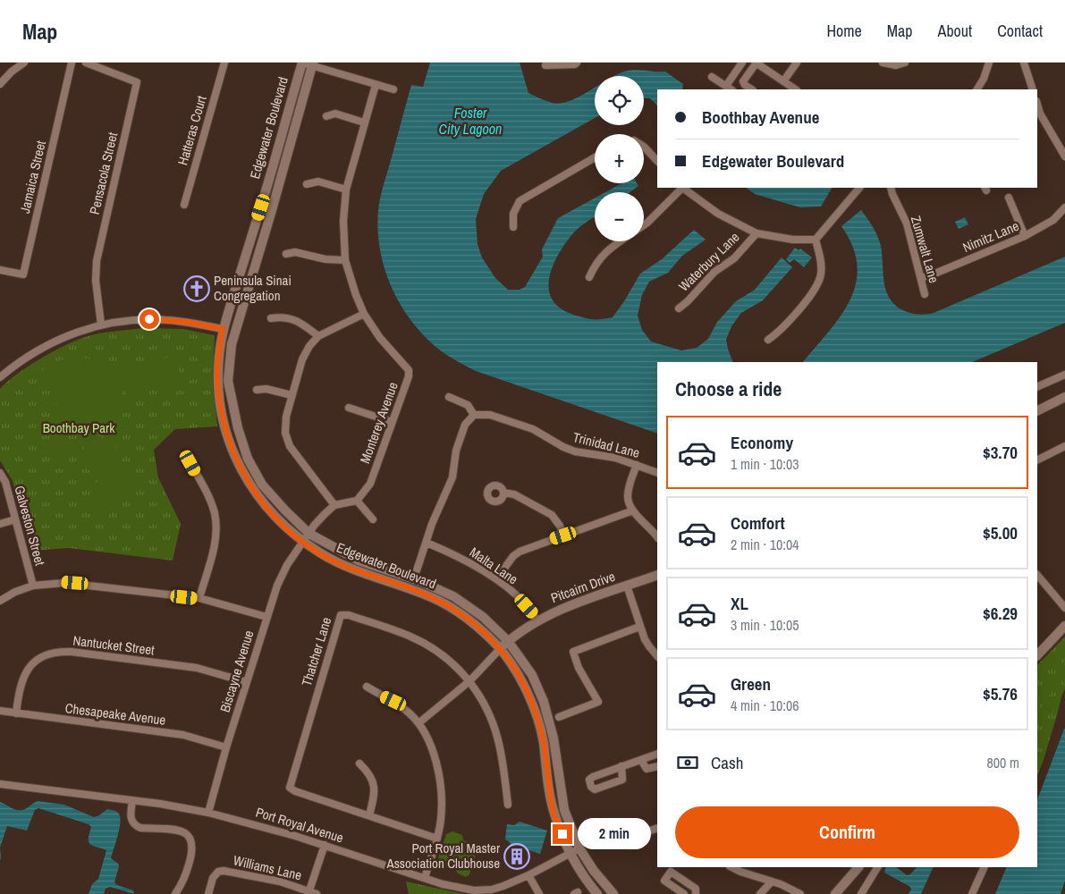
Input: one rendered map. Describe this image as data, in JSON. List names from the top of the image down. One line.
{"streets":{"street":["Edgewater Boulevard","Hatteras Court","Pensacola Street","Jamaica Street","Nimitz Lane","Zumwalt Lane","Waterbury Lane","Monterey Avenue","Trinidad Lane","Galveston Street","Malta Lane","Pitcairn Drive","Nantucket Street","Thatcher Lane","Biscayne Avenue","Chesapeake Avenue","Port Royal Avenue","Williams Lane"]},"crossings":[["Edgewater Boulevard","Pitcairn Drive"],["Edgewater Boulevard","Biscayne Avenue"],["Edgewater Boulevard","Port Royal Avenue"],["Nimitz Lane","Zumwalt Lane"],["Malta Lane","Pitcairn Drive"],["Nantucket Street","Biscayne Avenue"],["Nantucket Street","Chesapeake Avenue"],["Biscayne Avenue","Chesapeake Avenue"],["Biscayne Avenue","Port Royal Avenue"],["Port Royal Avenue","Williams Lane"]],"water":["Foster City Lagoon"],"parks":["Boothbay Park"],"places":{"church":["Peninsula Sinai Congregation"],"building":["Port Royal Master Association Clubhouse"]},"page":{"header":"Map","nav":["Home","Map","About","Contact"],"map_buttons":["+","−"],"banner":["Boothbay Avenue","Edgewater Boulevard"],"heading":"Choose a ride","list":[{"name":"Economy","note":"1 min · 10:03","value":"$3.70"},{"name":"Comfort","note":"2 min · 10:04","value":"$5.00"},{"name":"XL","note":"3 min · 10:05","value":"$6.29"},{"name":"Green","note":"4 min · 10:06","value":"$5.76"}],"pay":["Cash","800 m"],"buttons":"Confirm","bubble":"2 min"}}
